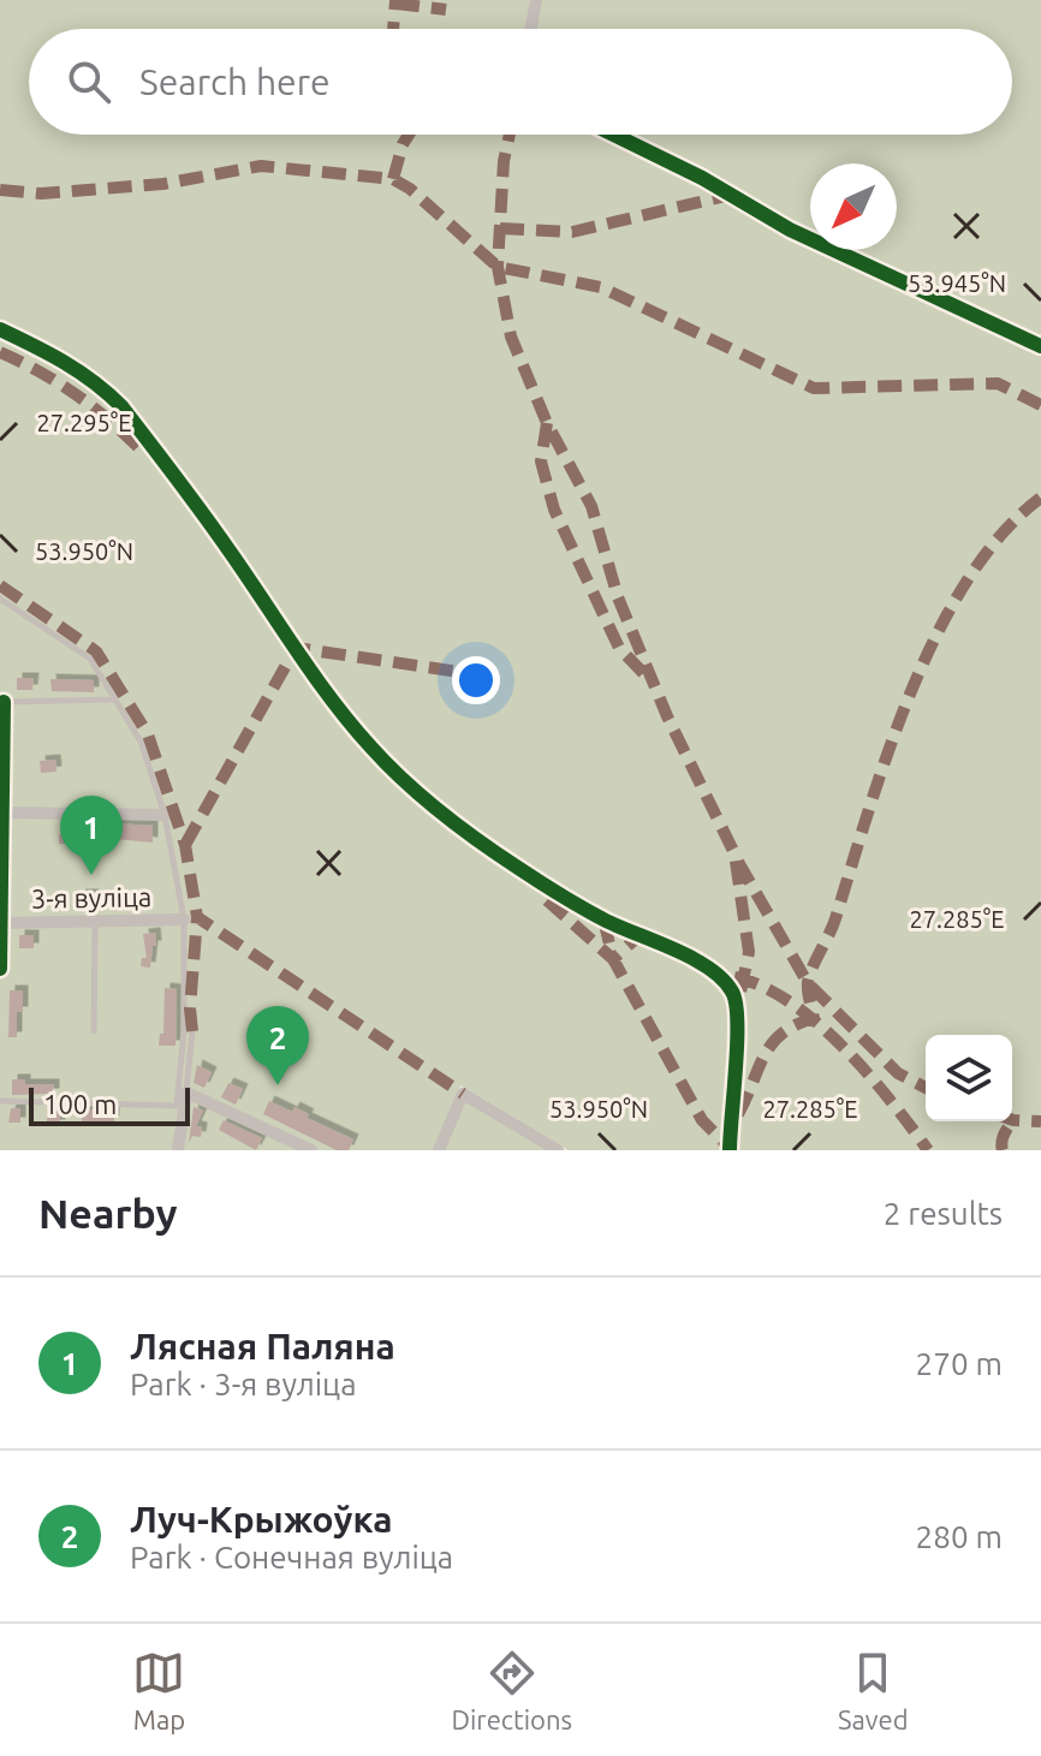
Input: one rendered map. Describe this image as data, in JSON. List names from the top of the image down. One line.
{"streets":{"street":["3-я вуліца"]},"scale_bar":"100 m","north":"bottom left","page":{"search":"Search here","pins":["1","2"],"scale":"100 m","heading":["Nearby","2 results"],"list":[{"mark":"1","name":"Лясная Паляна","note":"Park · 3-я вуліца","value":"270 m"},{"mark":"2","name":"Луч-Крыжоўка","note":"Park · Сонечная вуліца","value":"280 m"}],"nav":["Map","Directions","Saved"]},"coordinates":["53.945°N","27.295°E","53.950°N","27.285°E"]}
